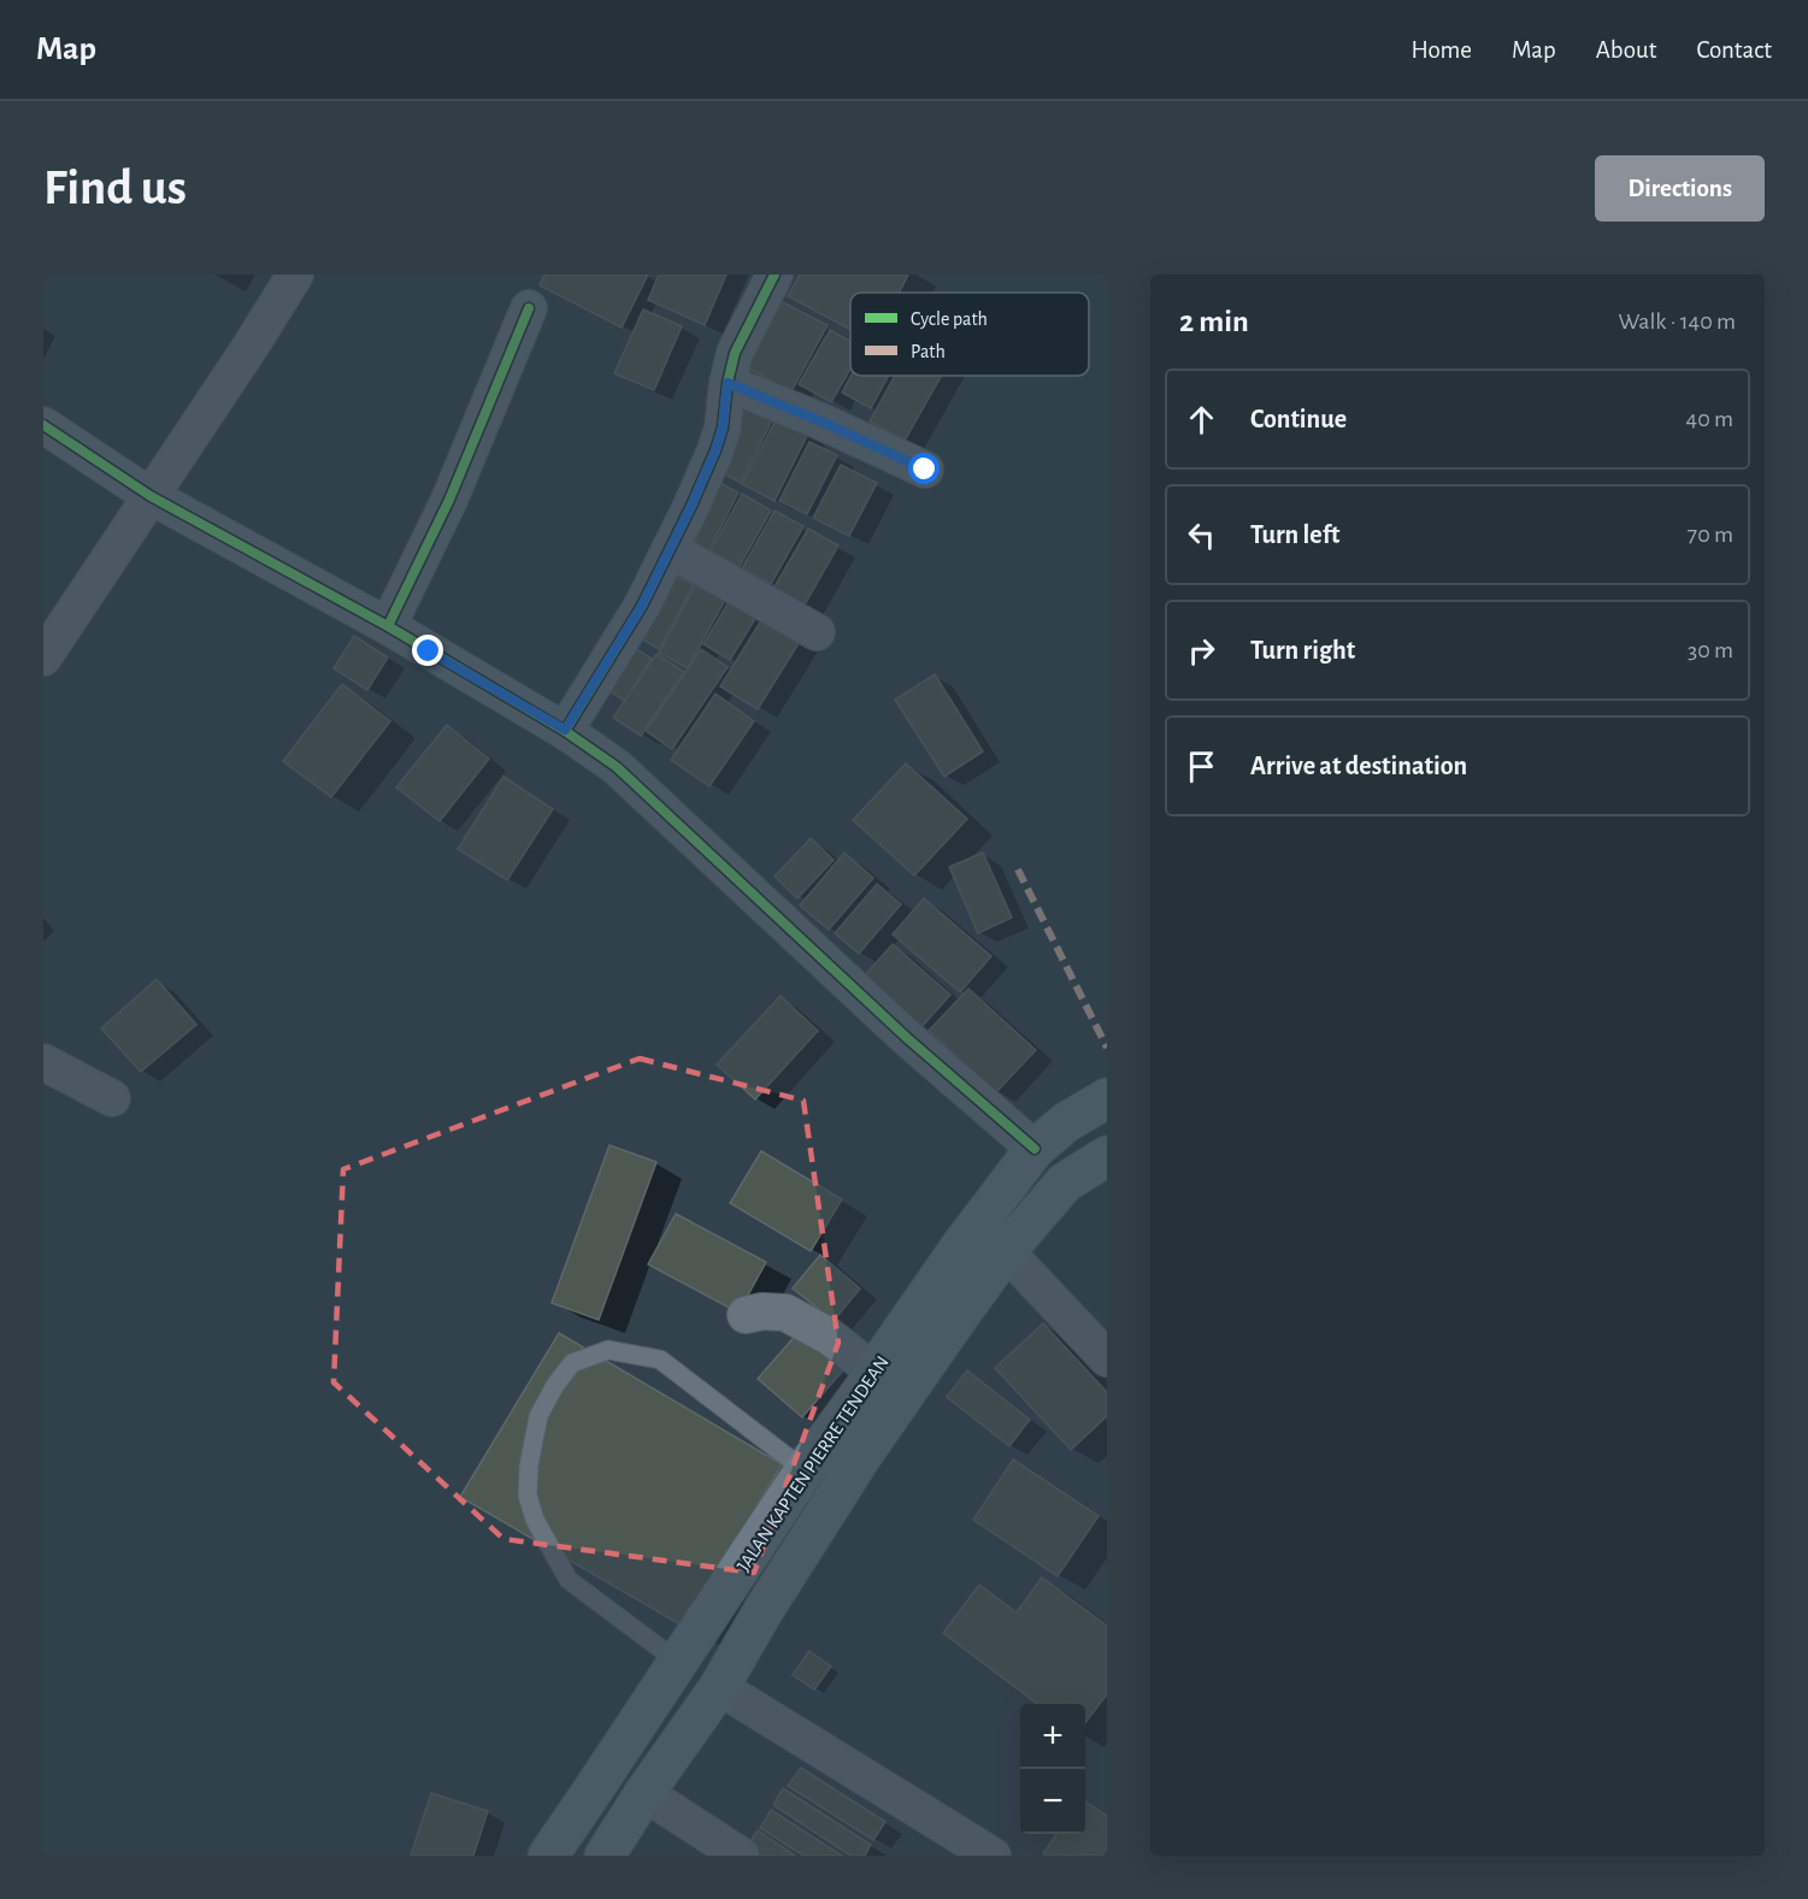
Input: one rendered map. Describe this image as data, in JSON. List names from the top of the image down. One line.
{"streets":{"highway":["JALAN KAPTEN PIERRE TENDEAN"]},"legend":["Cycle path","Path"],"page":{"header":"Map","nav":["Home","Map","About","Contact"],"buttons":"Directions","title":"Find us","heading":["2 min","Walk · 140 m"],"list":[["Continue","40 m"],["Turn left","70 m"],["Turn right","30 m"],"Arrive at destination"],"map_buttons":["+","−"]}}
